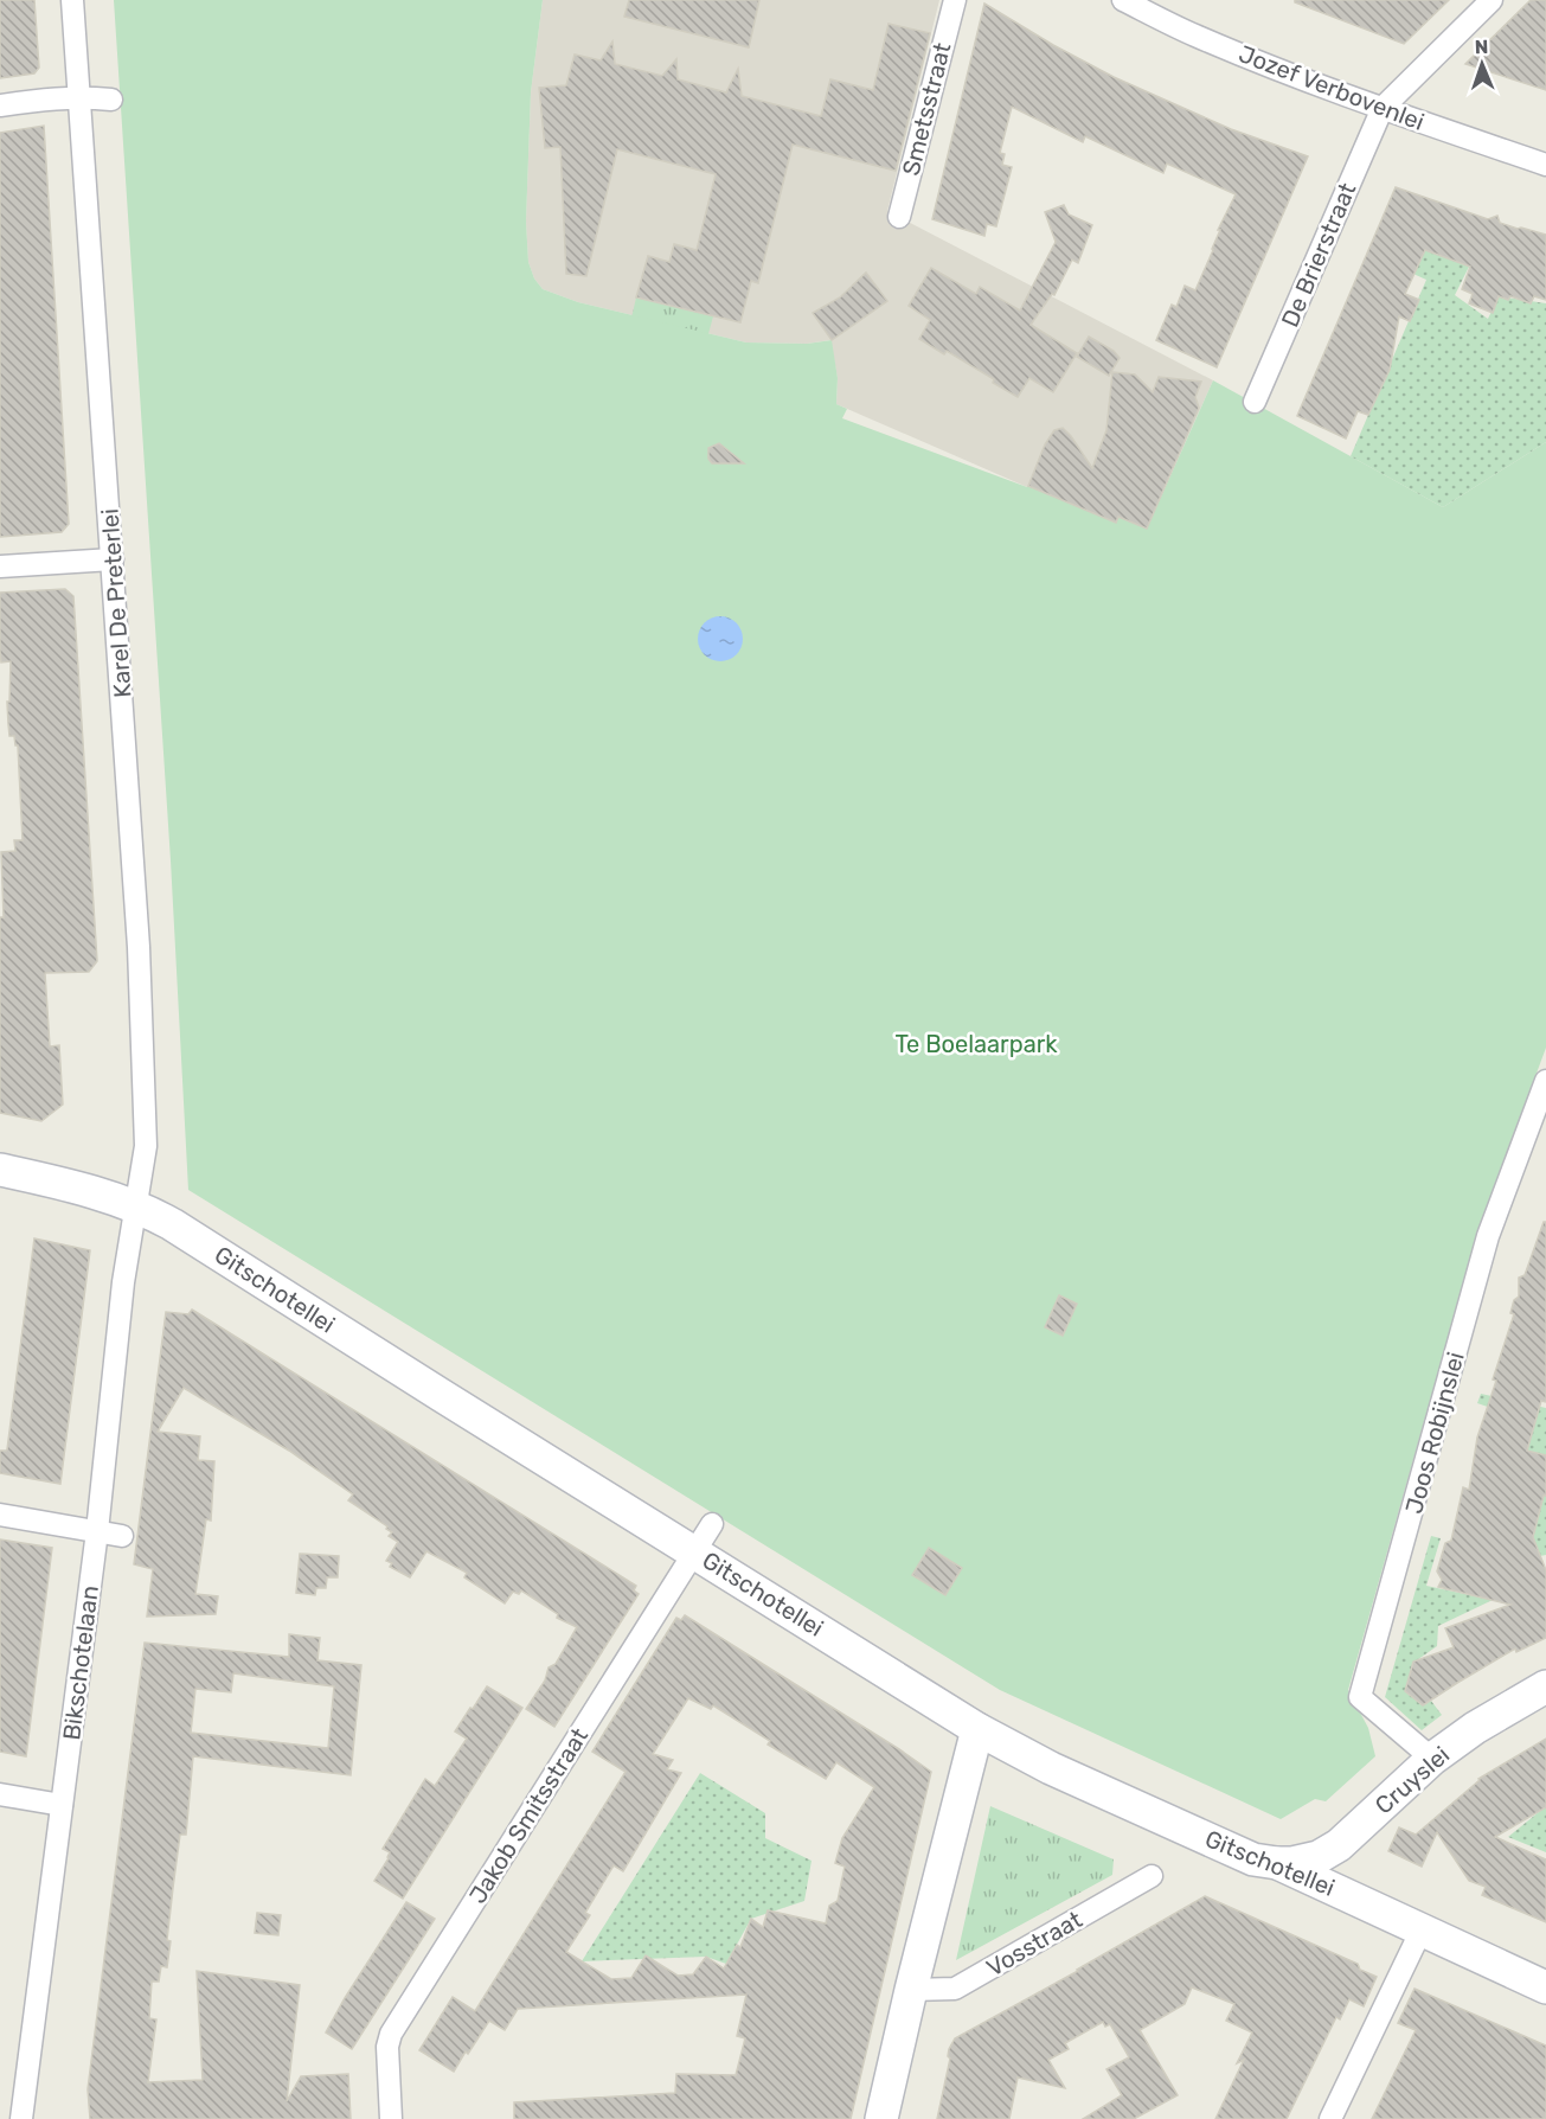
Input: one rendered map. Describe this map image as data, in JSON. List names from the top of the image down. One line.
{"streets":{"street":["Jozef Verbovenlei","Smetsstraat","De Brierstraat","Karel De Preterlei","Gitschotellei","Joos Robijnslei","Bikschotelaan","Cruyslei","Jakob Smitsstraat","Vosstraat"]},"crossings":[["Jozef Verbovenlei","De Brierstraat"],["Karel De Preterlei","Gitschotellei"],["Karel De Preterlei","Bikschotelaan"],["Gitschotellei","Bikschotelaan"],["Gitschotellei","Cruyslei"],["Gitschotellei","Jakob Smitsstraat"],["Joos Robijnslei","Cruyslei"]],"parks":["Te Boelaarpark"],"north":"top"}
